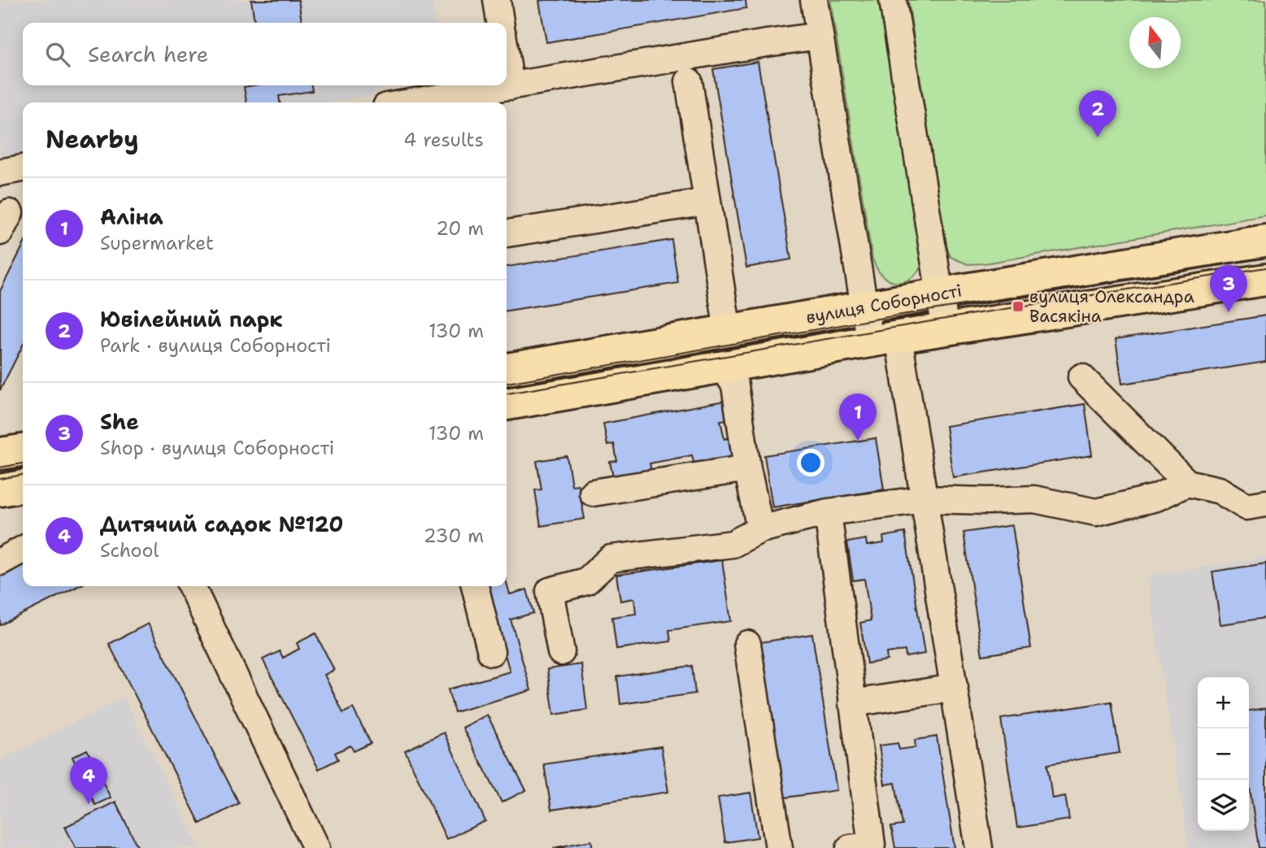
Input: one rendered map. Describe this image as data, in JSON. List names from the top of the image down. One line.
{"streets":{"main road":["вулиця Соборності"]},"places":{"transit":["вулиця Олександра Васякіна"]},"north":"top","page":{"search":"Search here","pins":["2","3","1","4"],"heading":["Nearby","4 results"],"list":[{"mark":"1","name":"Аліна","note":"Supermarket","value":"20 m"},{"mark":"2","name":"Ювілейний парк","note":"Park · вулиця Соборності","value":"130 m"},{"mark":"3","name":"She","note":"Shop · вулиця Соборності","value":"130 m"},{"mark":"4","name":"Дитячий садок №120","note":"School","value":"230 m"}],"map_buttons":["+","−"]}}
